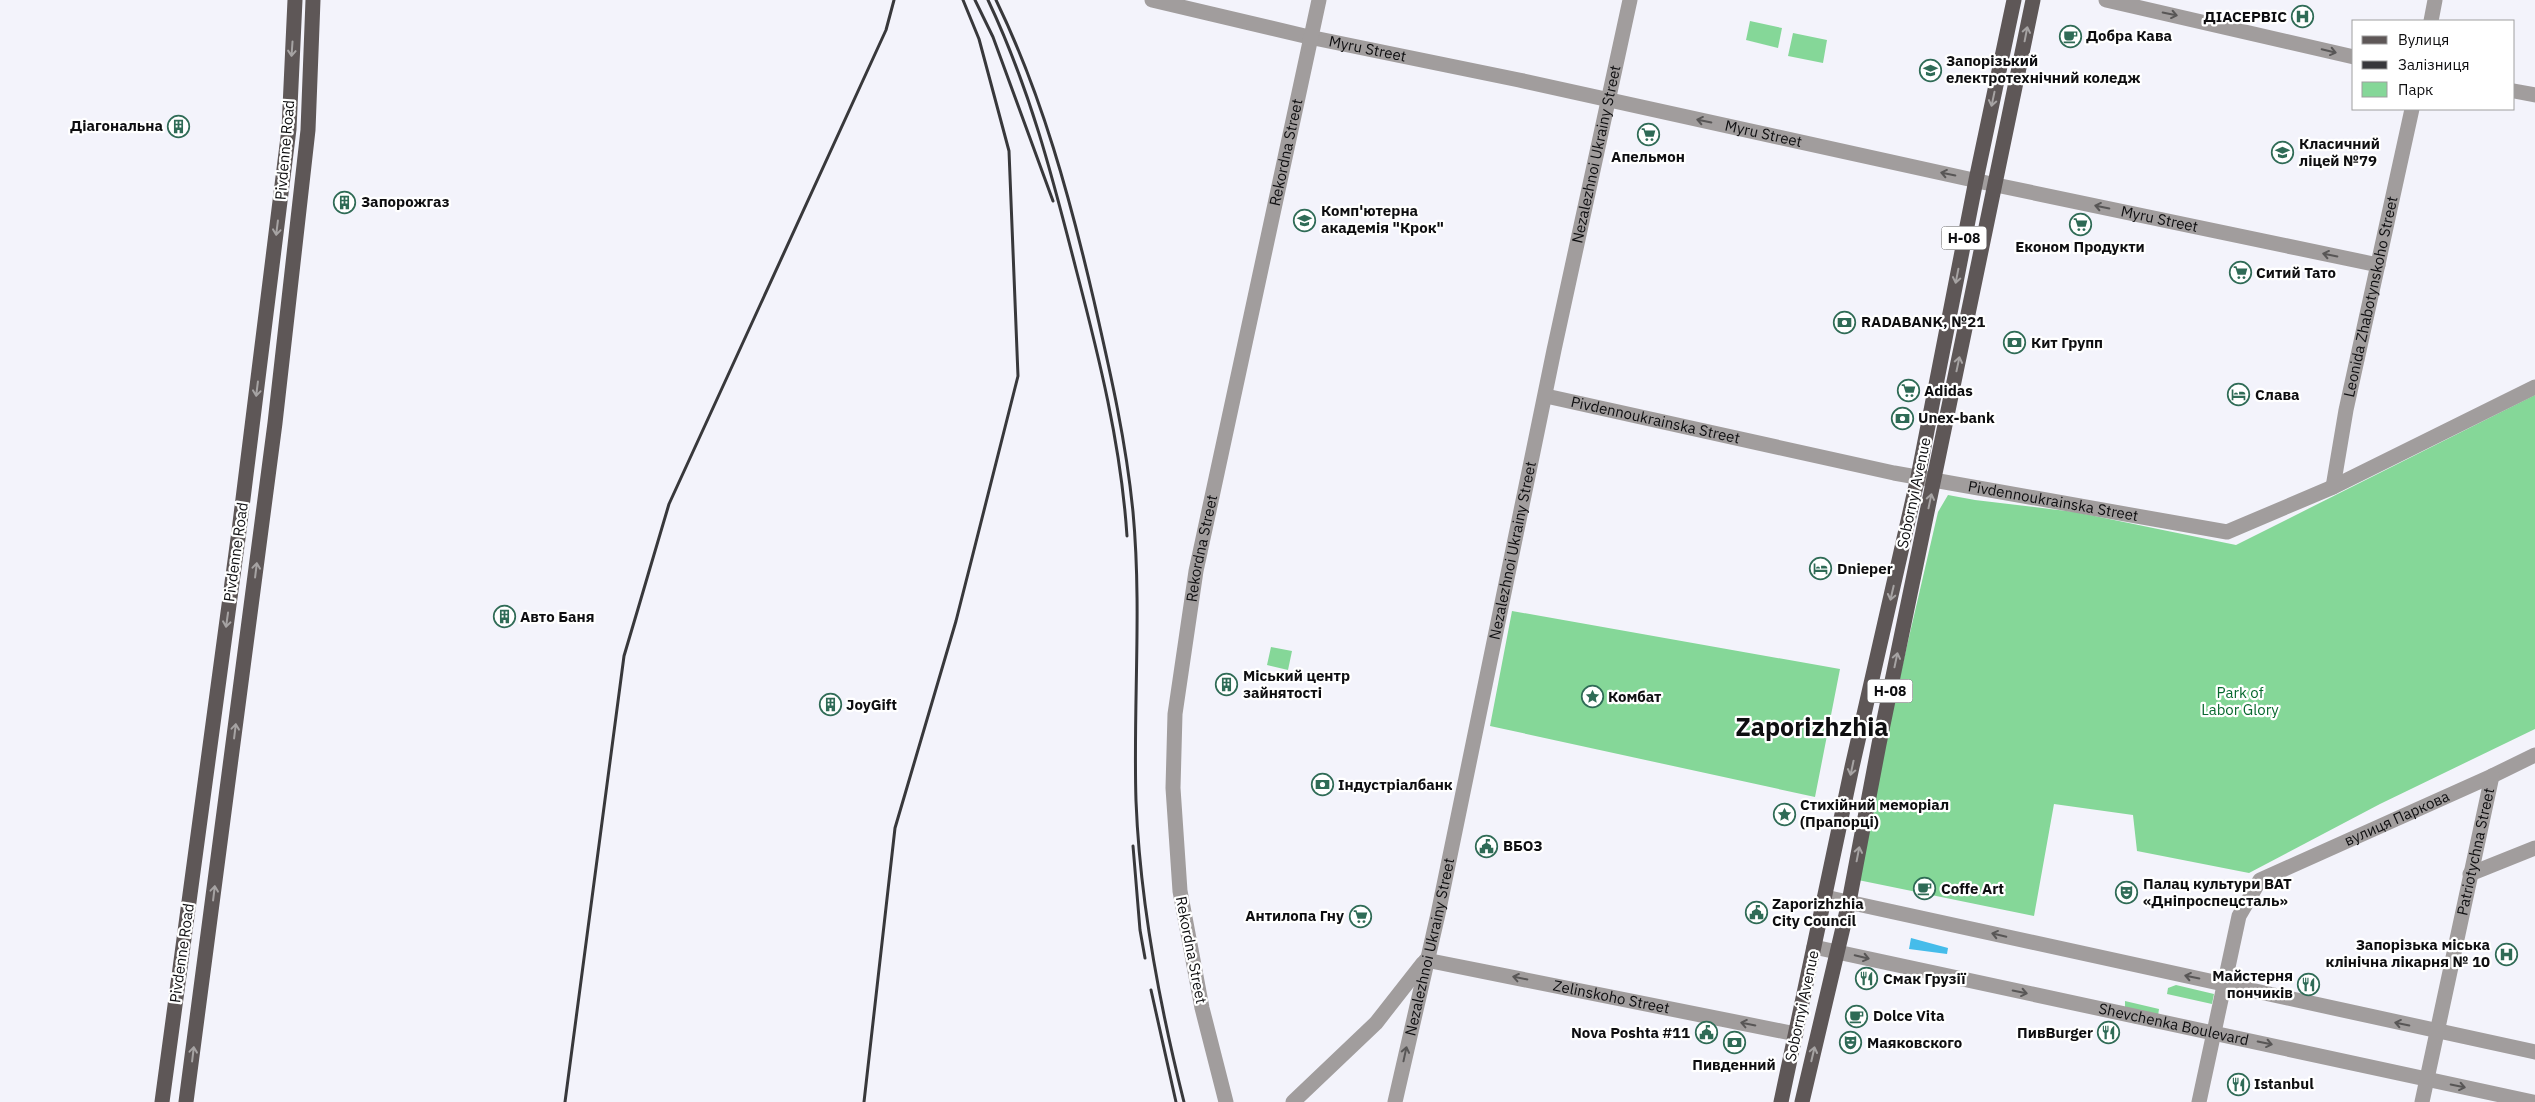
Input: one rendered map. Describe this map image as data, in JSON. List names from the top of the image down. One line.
{"streets":{"main road":["Pivdenne Road","Н-08","Sobornyi Avenue"],"street":["Myru Street","Rekordna Street","Nezalezhnoi Ukrainy Street","Leonida Zhabotynskoho Street","Pivdennoukrainska Street","вулиця Паркова","Patriotychna Street","Zelinskoho Street","Shevchenka Boulevard"]},"crossings":[["Myru Street","Rekordna Street"],["Myru Street","Nezalezhnoi Ukrainy Street"],["Myru Street","Leonida Zhabotynskoho Street"],["Myru Street","Sobornyi Avenue"],["Nezalezhnoi Ukrainy Street","Pivdennoukrainska Street"],["Nezalezhnoi Ukrainy Street","Zelinskoho Street"],["Leonida Zhabotynskoho Street","Pivdennoukrainska Street"],["Pivdennoukrainska Street","Sobornyi Avenue"],["Sobornyi Avenue","Zelinskoho Street"],["Sobornyi Avenue","Shevchenka Boulevard"],["вулиця Паркова","Patriotychna Street"],["Patriotychna Street","Shevchenka Boulevard"]],"one_way":["Myru Street","Zelinskoho Street"],"districts":["Zaporizhzhia"],"parks":["Park of Labor Glory"],"places":{"hospital":["ДІАСЕРВІС","Запорізька міська клінічна лікарня № 10"],"cafe":["Добра Кава","Coffe Art","Dolce Vita"],"school or university":["Запорізький електротехнічний коледж","Класичний ліцей №79","Комп'ютерна академія \"Крок\""],"building":["Діагональна","Запорожгаз","Авто Баня","Міський центр зайнятості","JoyGift"],"supermarket":["Апельмон","Економ Продукти","Ситий Тато","Adidas","Антилопа Гну"],"bank":["RADABANK, №21","Кит Групп","Unex-bank","Індустріалбанк","Пивденний"],"hotel":["Слава","Dnieper"],"place":["Комбат","Стихійний меморіал (Прапорці)"],"public building":["ВБОЗ","Zaporizhzhia City Council","Nova Poshta #11"],"theatre":["Палац культури ВАТ «Дніпроспецсталь»","Маяковского"],"restaurant":["Смак Грузії","Майстерня пончиків","ПивBurger","Istanbul"]},"legend":["Вулиця","Залізниця","Парк"]}
